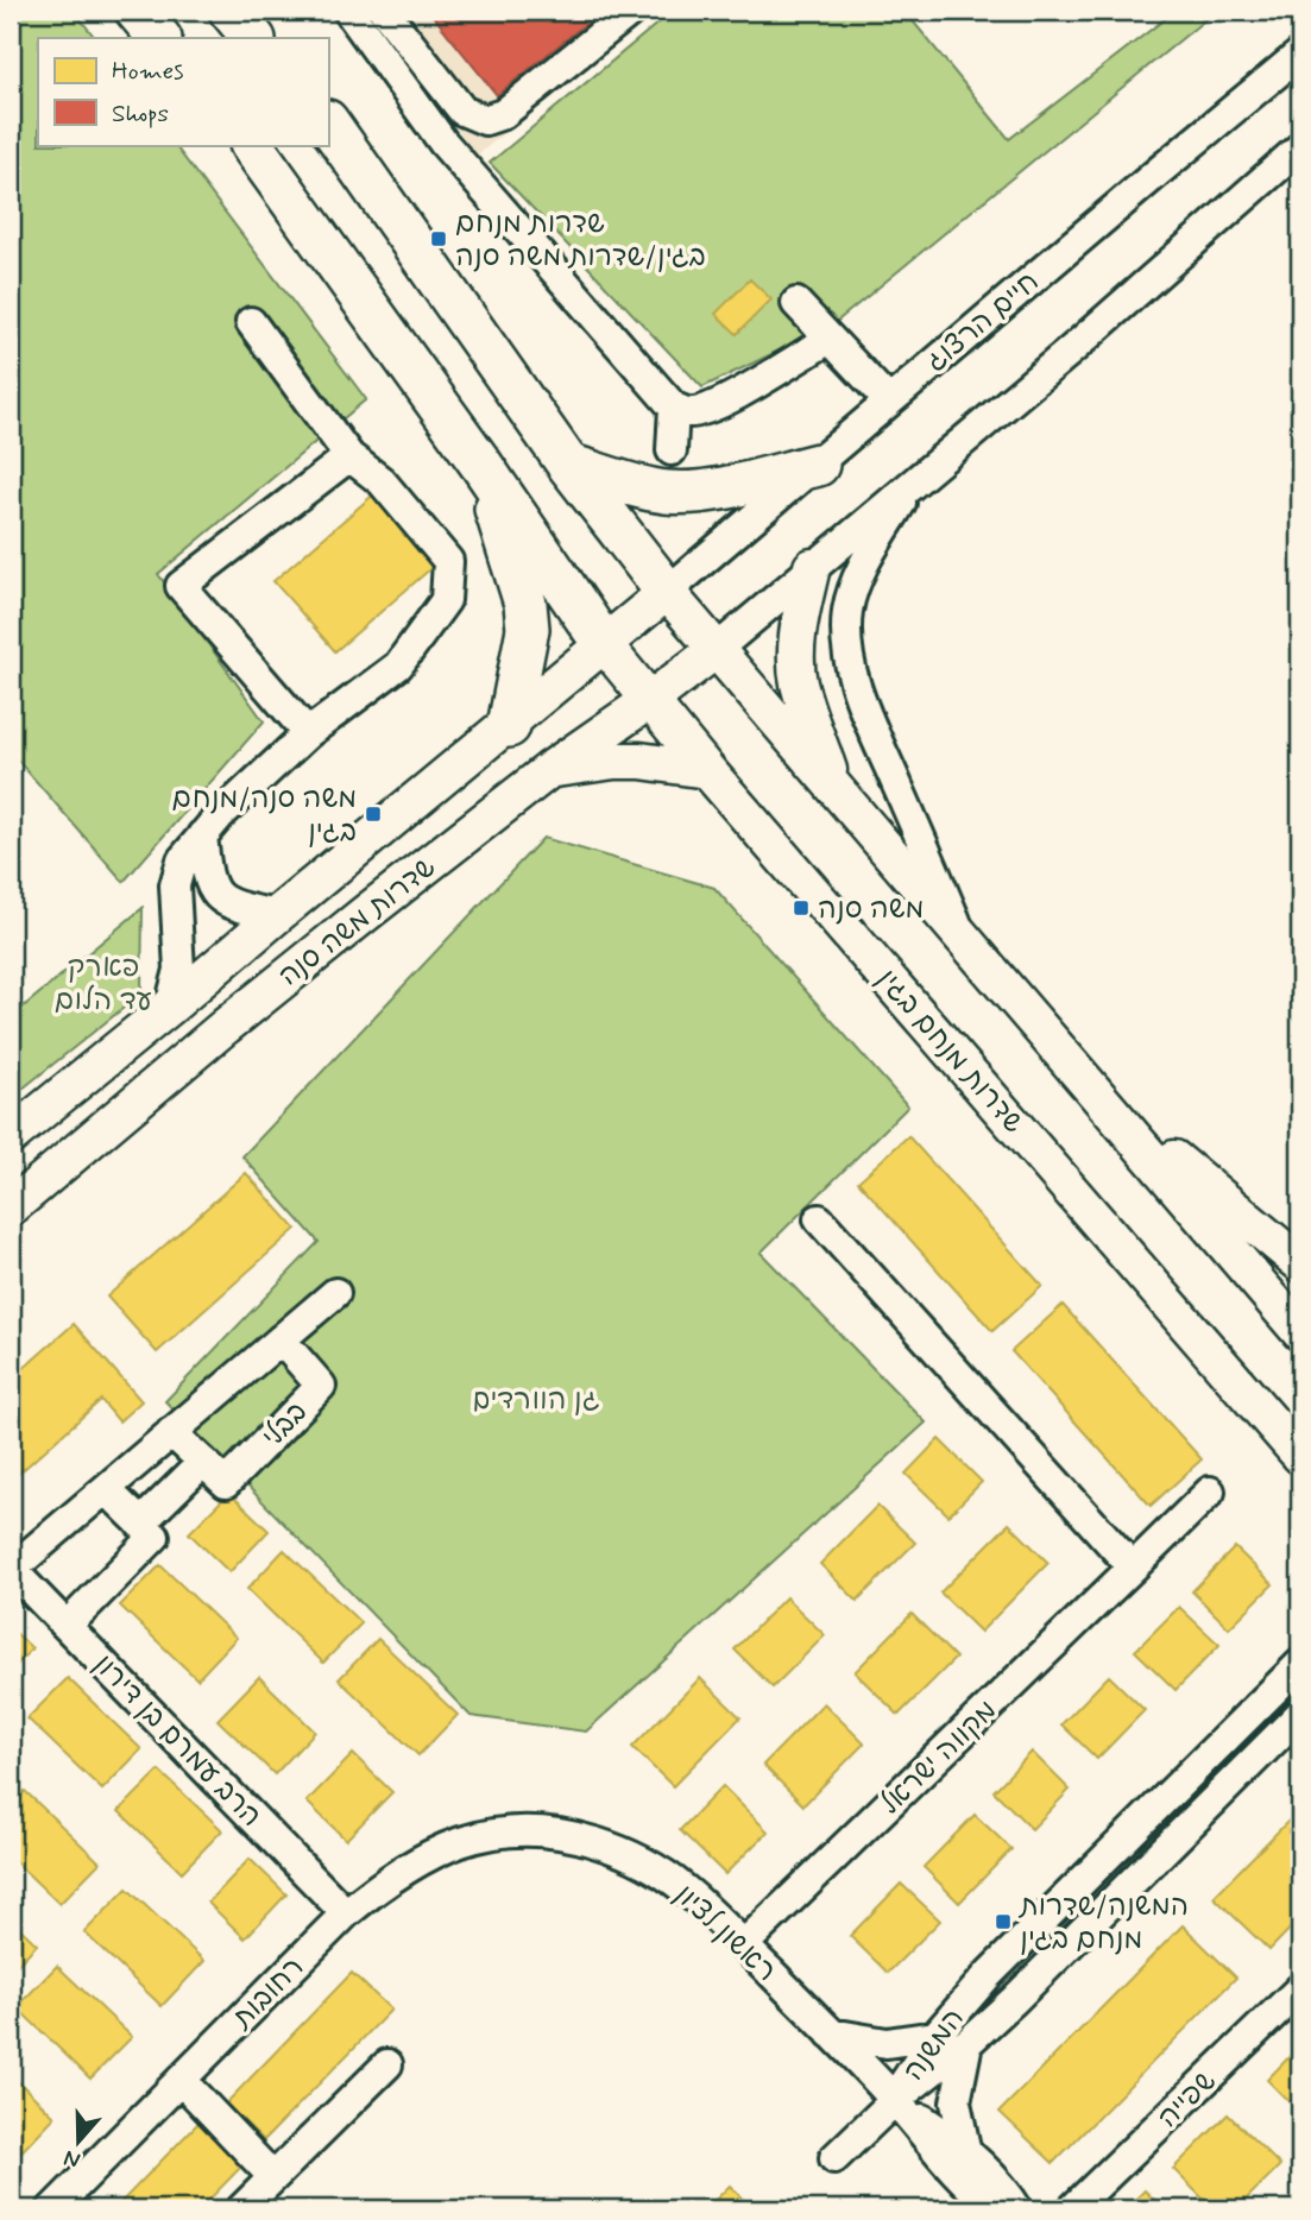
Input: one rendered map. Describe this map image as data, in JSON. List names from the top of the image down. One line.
{"streets":{"main road":["שדרות משה סנה","שדרות מנחם בגין"],"street":["חיים הרצוג","בבלי","הרב עמרם בן דירון","מקווה ישראל","ראשון לציון","רחובות","המשנה","שפייה"]},"crossings":[["חיים הרצוג","שדרות משה סנה"],["שדרות משה סנה","שדרות מנחם בגין"],["הרב עמרם בן דירון","רחובות"],["מקווה ישראל","ראשון לציון"],["ראשון לציון","רחובות"],["ראשון לציון","המשנה"]],"parks":["פארק עד הלום","גן הוורדים"],"places":{"transit":["שדרות מנחם בגין/שדרות משה סנה","משה סנה/מנחם בגין","משה סנה","המשנה/שדרות מנחם בגין"]},"legend":["Homes","Shops"],"north":"bottom"}
